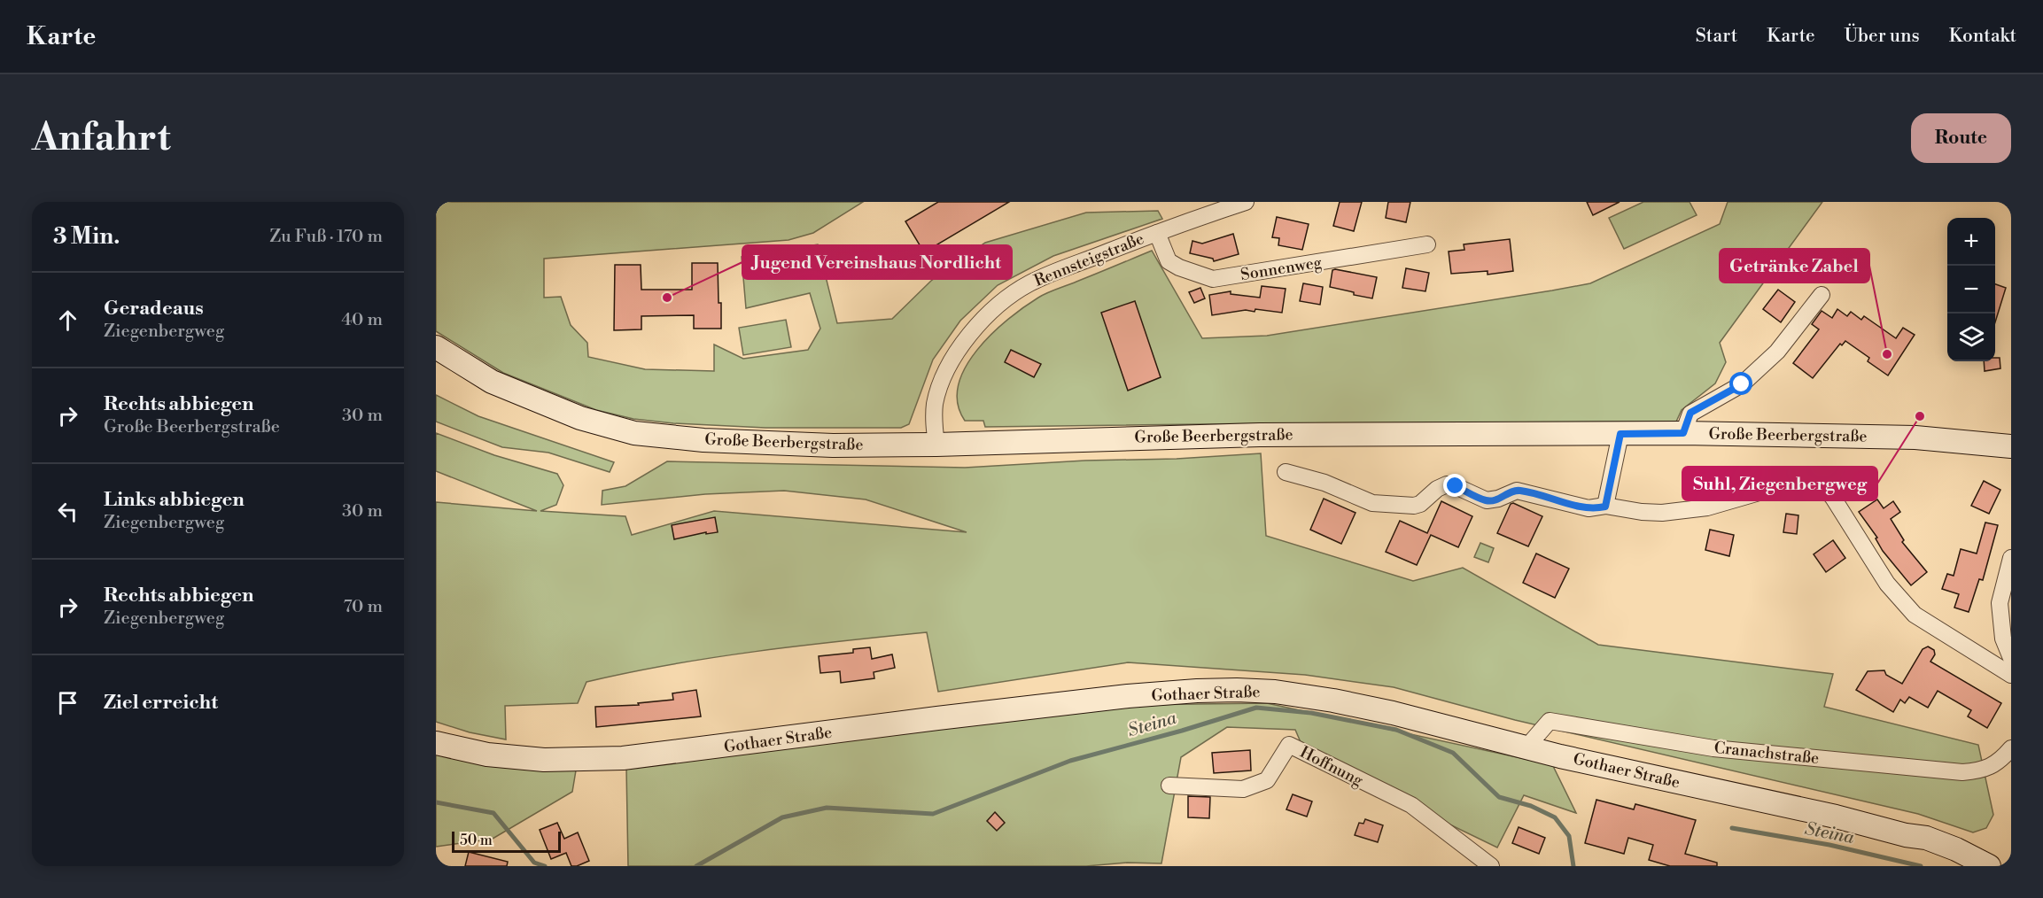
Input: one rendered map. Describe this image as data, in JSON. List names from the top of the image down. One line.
{"streets":{"main road":["Große Beerbergstraße","Gothaer Straße"],"street":["Rennsteigstraße","Sonnenweg","Cranachstraße","Hoffnung"]},"crossings":[["Rennsteigstraße","Sonnenweg"],["Rennsteigstraße","Große Beerbergstraße"],["Gothaer Straße","Cranachstraße"]],"water":["Steina"],"places":["Jugend Vereinshaus Nordlicht","Getränke Zabel","Suhl, Ziegenbergweg"],"scale_bar":"50 m","page":{"header":"Karte","nav":["Start","Karte","Über uns","Kontakt"],"buttons":"Route","title":"Anfahrt","heading":["3 Min.","Zu Fuß · 170 m"],"map_buttons":["+","−"],"list":[["Geradeaus","Ziegenbergweg","40 m"],["Rechts abbiegen","Große Beerbergstraße","30 m"],["Links abbiegen","Ziegenbergweg","30 m"],["Rechts abbiegen","Ziegenbergweg","70 m"],"Ziel erreicht"],"scale":"50 m"}}
